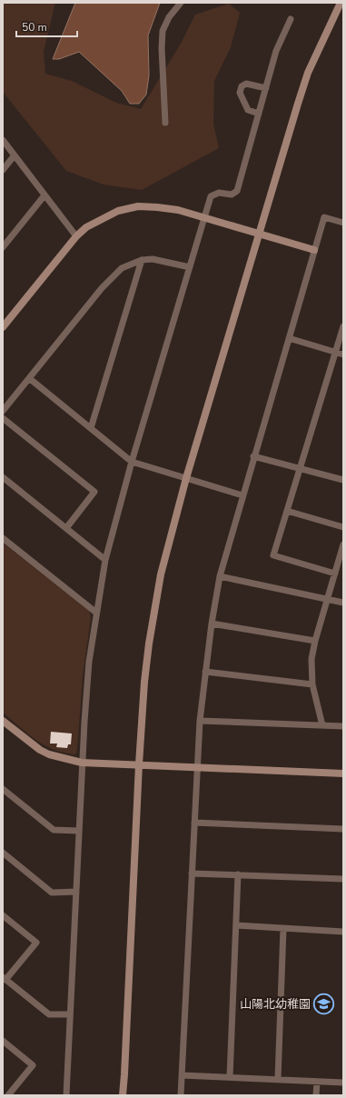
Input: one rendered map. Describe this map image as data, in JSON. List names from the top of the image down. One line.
{"places":{"school or university":["山陽北幼稚園"]},"scale_bar":"50 m"}
